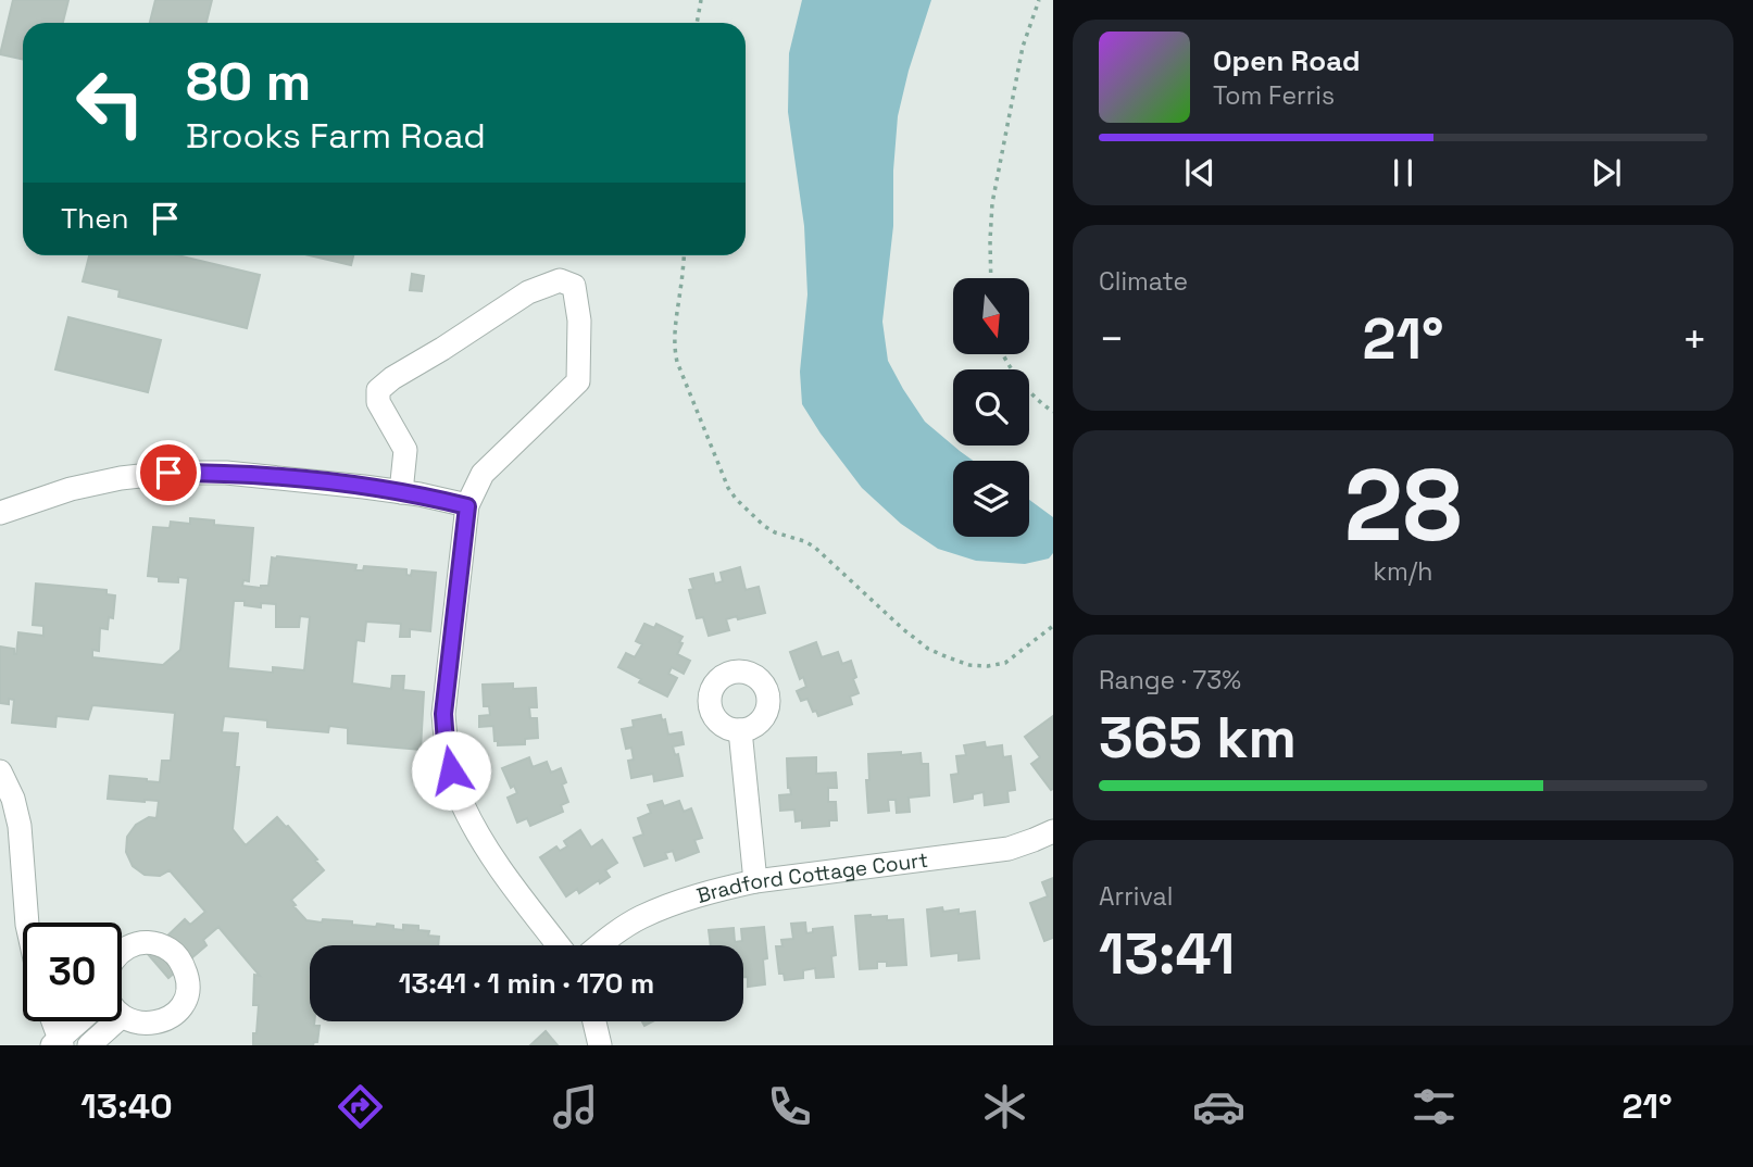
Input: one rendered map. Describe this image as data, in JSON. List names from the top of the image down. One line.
{"streets":{"street":["Bradford Cottage Court"]},"north":"bottom","page":{"turn":["80 m","Brooks Farm Road"],"song":["Open Road","Tom Ferris"],"then":"Then","tile":["Climate",["28","km/h"],["Range · 73%","365 km"],["Arrival","13:41"]],"heat":["−","21°","+"],"limit":"30","trip":"13:41 · 1 min · 170 m","tabs":["13:40","21°"]}}
